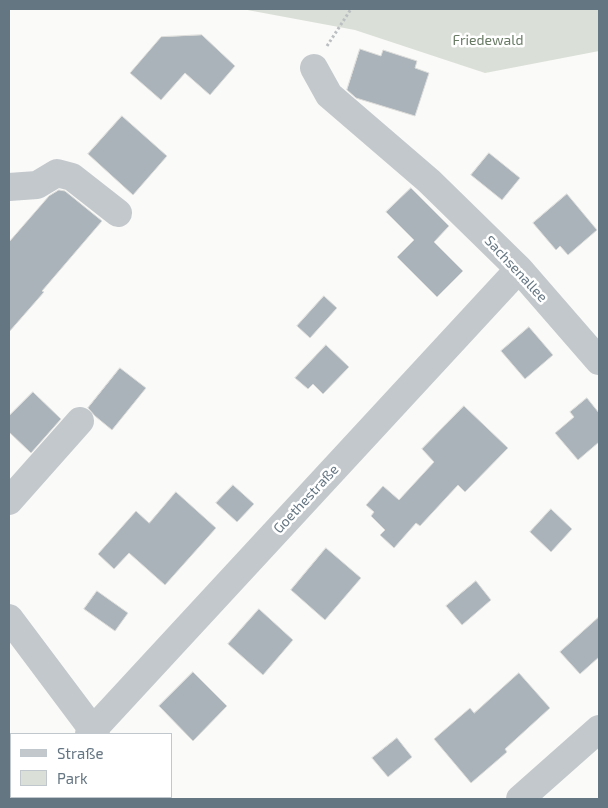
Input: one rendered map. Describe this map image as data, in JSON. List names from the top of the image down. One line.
{"streets":{"street":["Sachsenallee","Goethestraße"]},"crossings":[["Sachsenallee","Goethestraße"]],"parks":["Friedewald"],"legend":["Straße","Park"]}
